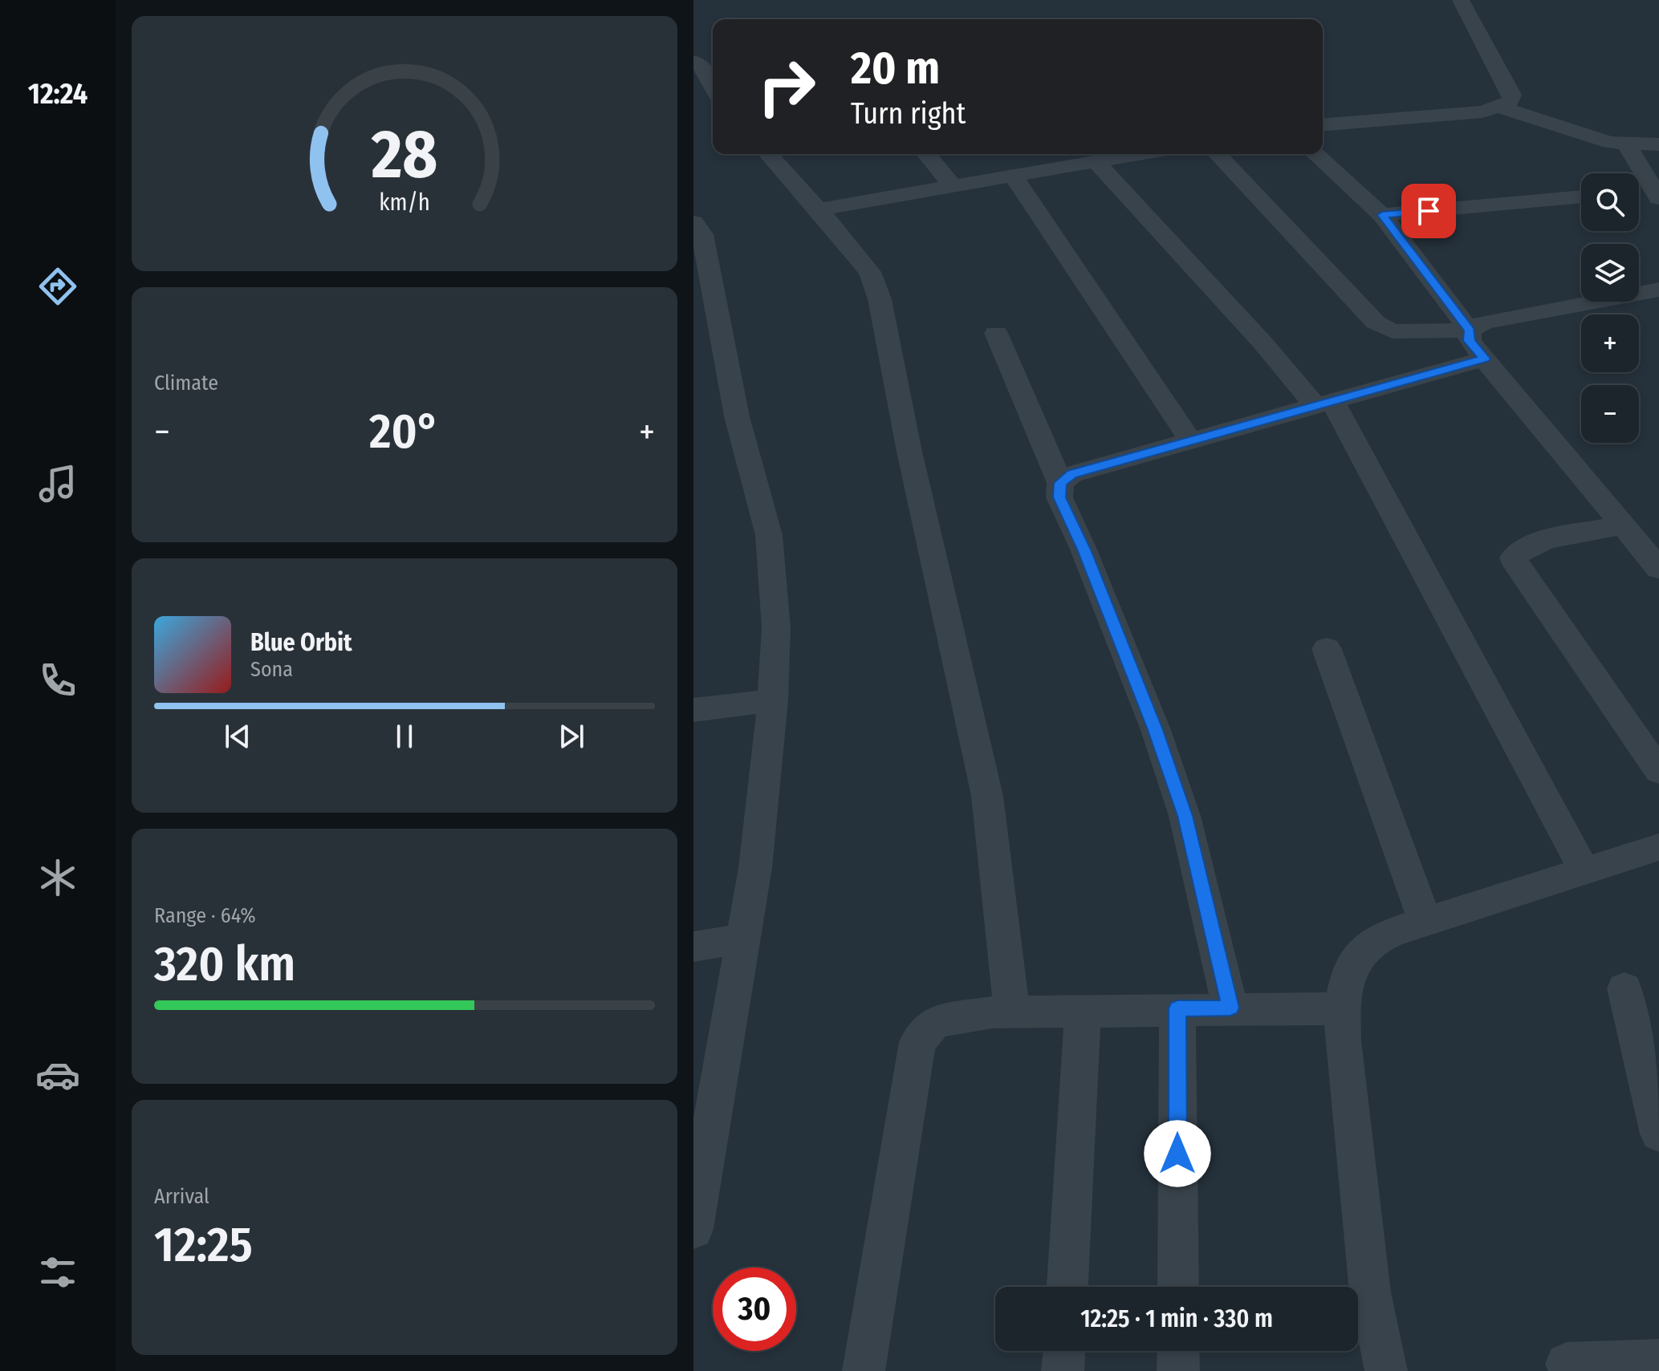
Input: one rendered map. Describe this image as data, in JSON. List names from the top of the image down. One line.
{"page":{"tabs":"12:24","turn":["20 m","Turn right"],"map_buttons":["+","−"],"tile":["Climate",["Range · 64%","320 km"],["Arrival","12:25"]],"heat":["−","20°","+"],"song":["Blue Orbit","Sona"],"limit":"30","trip":"12:25 · 1 min · 330 m","gauge":["28","km/h"]}}
